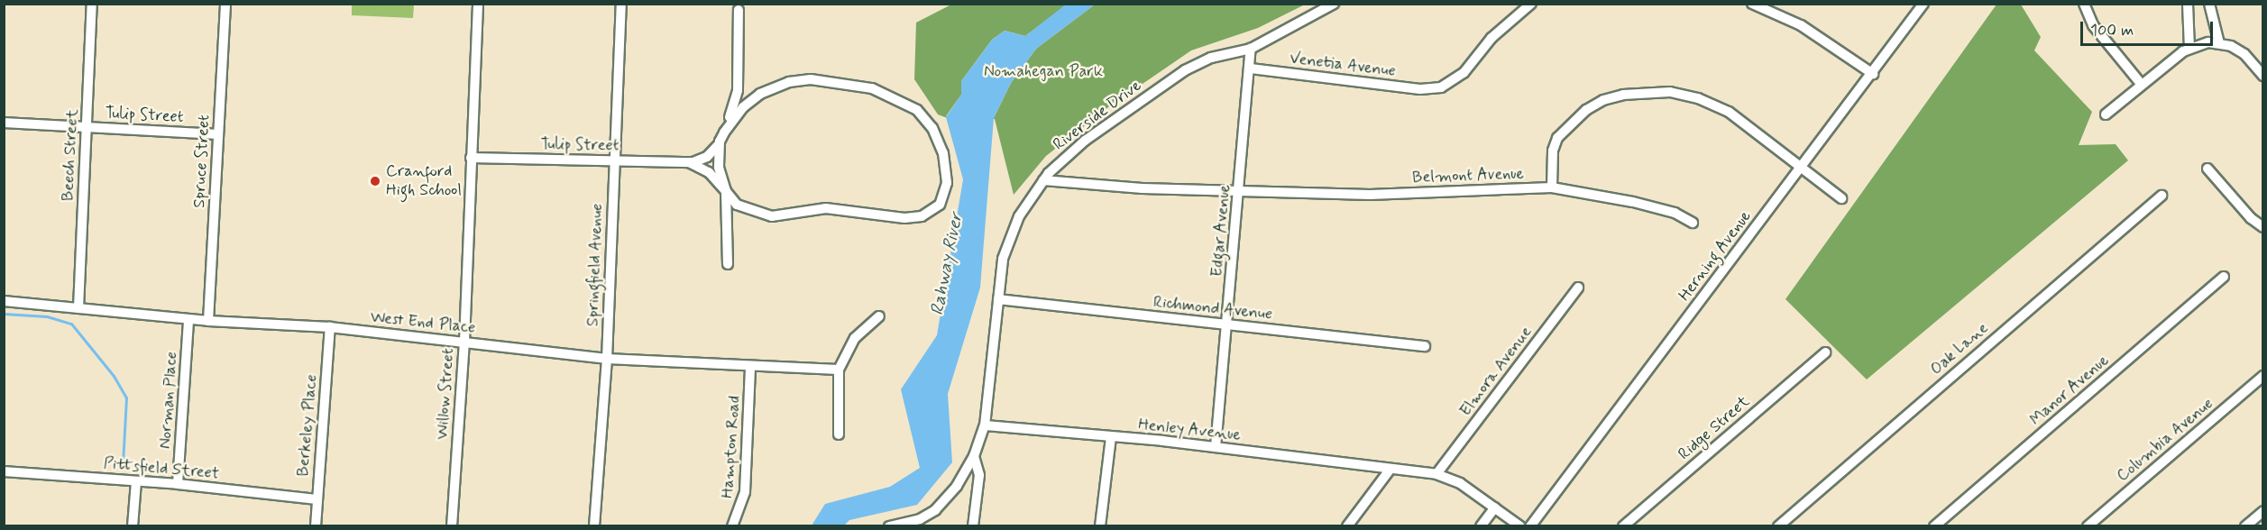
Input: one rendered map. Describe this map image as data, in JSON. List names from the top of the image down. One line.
{"streets":{"street":["Venetia Avenue","Tulip Street","Riverside Drive","Beech Street","Spruce Street","Belmont Avenue","Edgar Avenue","Herning Avenue","Springfield Avenue","Richmond Avenue","West End Place","Oak Lane","Elmora Avenue","Manor Avenue","Willow Street","Norman Place","Berkeley Place","Ridge Street","Henley Avenue","Columbia Avenue","Hampton Road","Pittsfield Street"]},"crossings":[["Venetia Avenue","Edgar Avenue"],["Tulip Street","Beech Street"],["Tulip Street","Spruce Street"],["Tulip Street","Springfield Avenue"],["Tulip Street","Willow Street"],["Riverside Drive","Belmont Avenue"],["Riverside Drive","Edgar Avenue"],["Riverside Drive","Richmond Avenue"],["Riverside Drive","Henley Avenue"],["Beech Street","West End Place"],["Spruce Street","West End Place"],["Belmont Avenue","Edgar Avenue"],["Edgar Avenue","Richmond Avenue"],["Edgar Avenue","Henley Avenue"],["Springfield Avenue","West End Place"],["West End Place","Willow Street"],["West End Place","Norman Place"],["West End Place","Berkeley Place"],["West End Place","Hampton Road"],["Elmora Avenue","Henley Avenue"],["Norman Place","Pittsfield Street"],["Berkeley Place","Pittsfield Street"]],"water":["Rahway River"],"parks":["Nomahegan Park"],"places":["Cranford High School"],"scale_bar":"100 m"}
